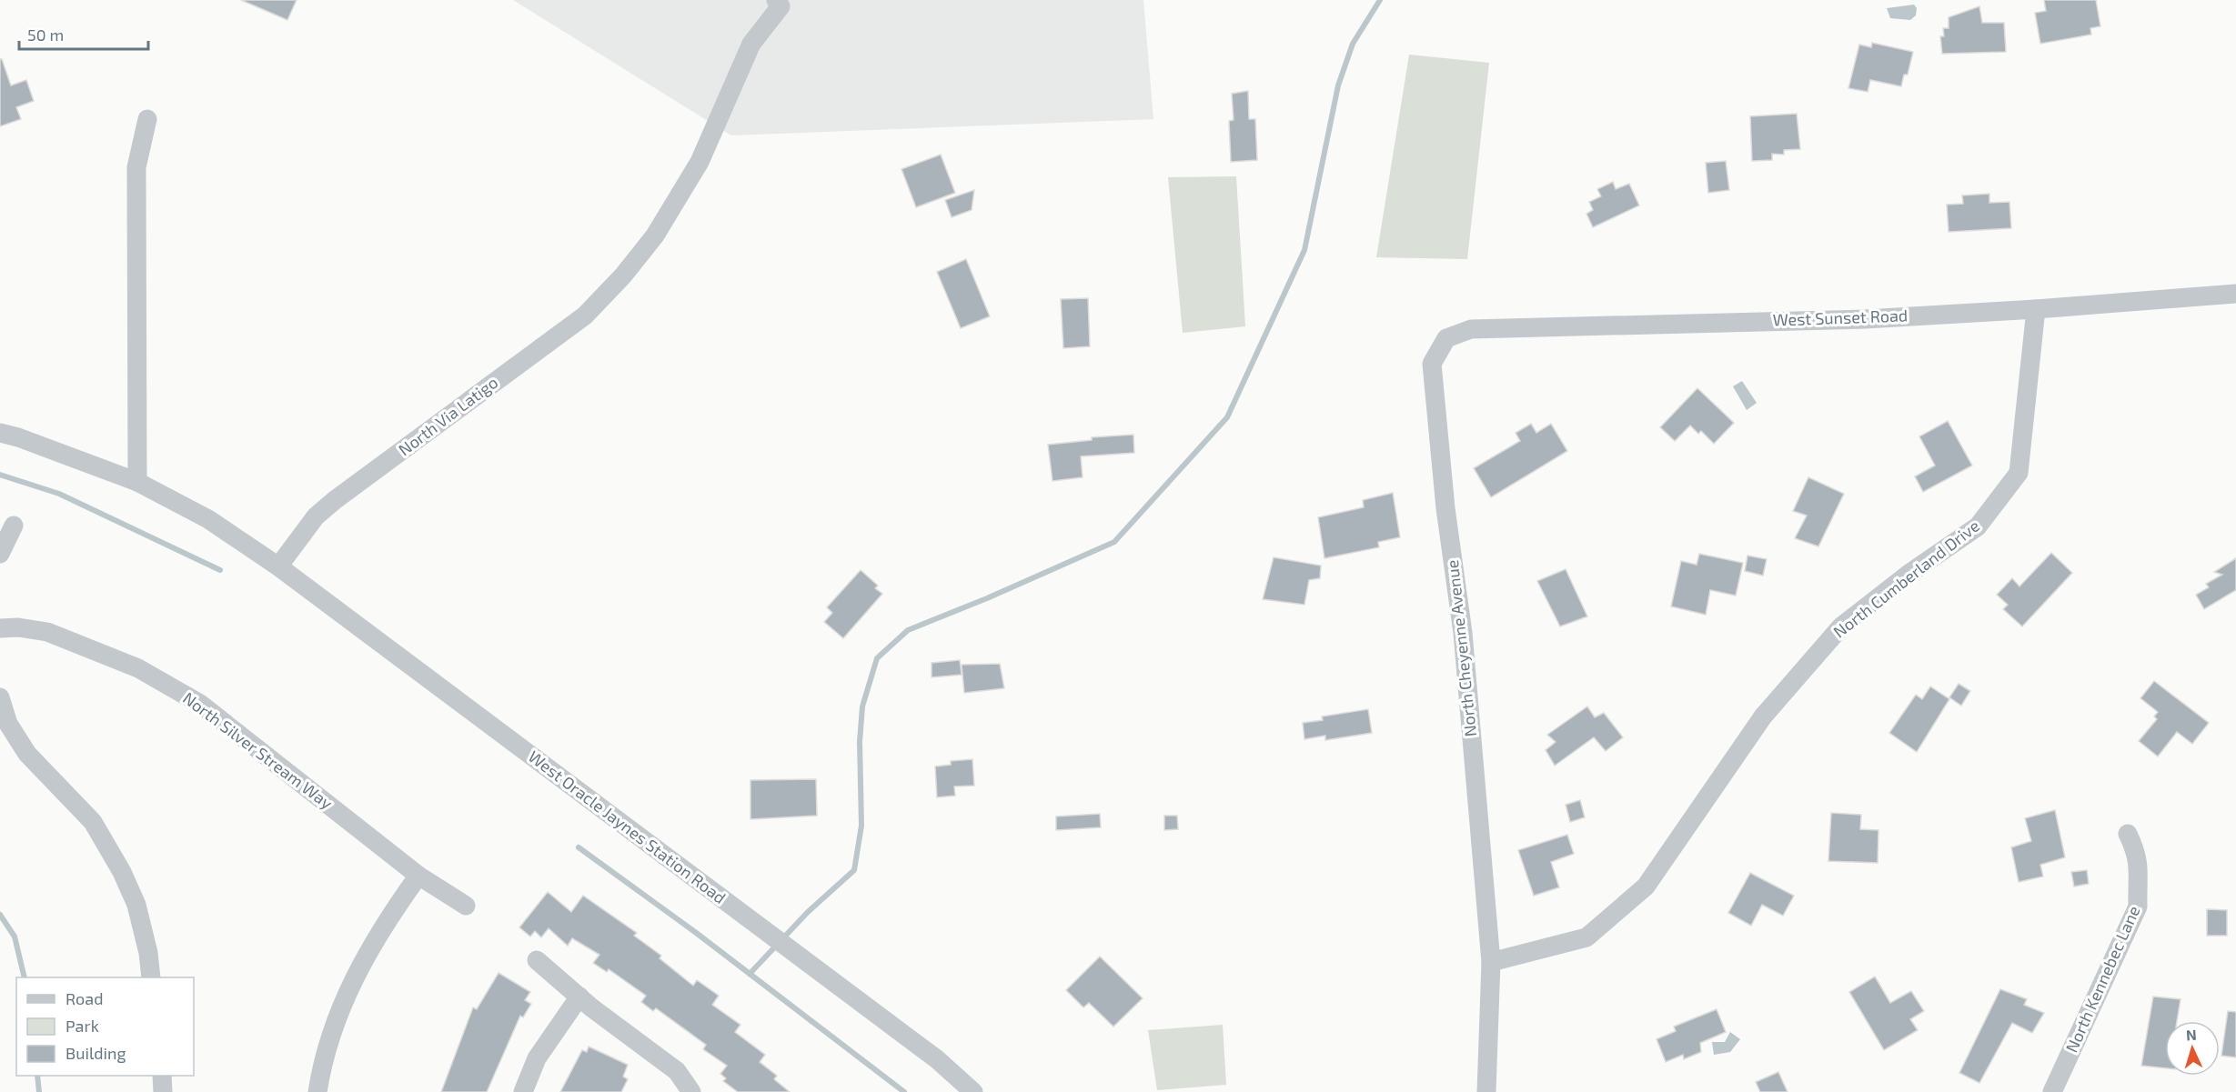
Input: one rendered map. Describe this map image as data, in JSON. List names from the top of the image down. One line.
{"streets":{"street":["West Sunset Road","North Via Latigo","North Cumberland Drive","North Cheyenne Avenue","North Silver Stream Way","West Oracle Jaynes Station Road","North Kennebec Lane"]},"crossings":[["West Sunset Road","North Cumberland Drive"],["West Sunset Road","North Cheyenne Avenue"],["North Via Latigo","West Oracle Jaynes Station Road"],["North Cumberland Drive","North Cheyenne Avenue"]],"legend":["Road","Park","Building"],"scale_bar":"50 m","north":"top"}
